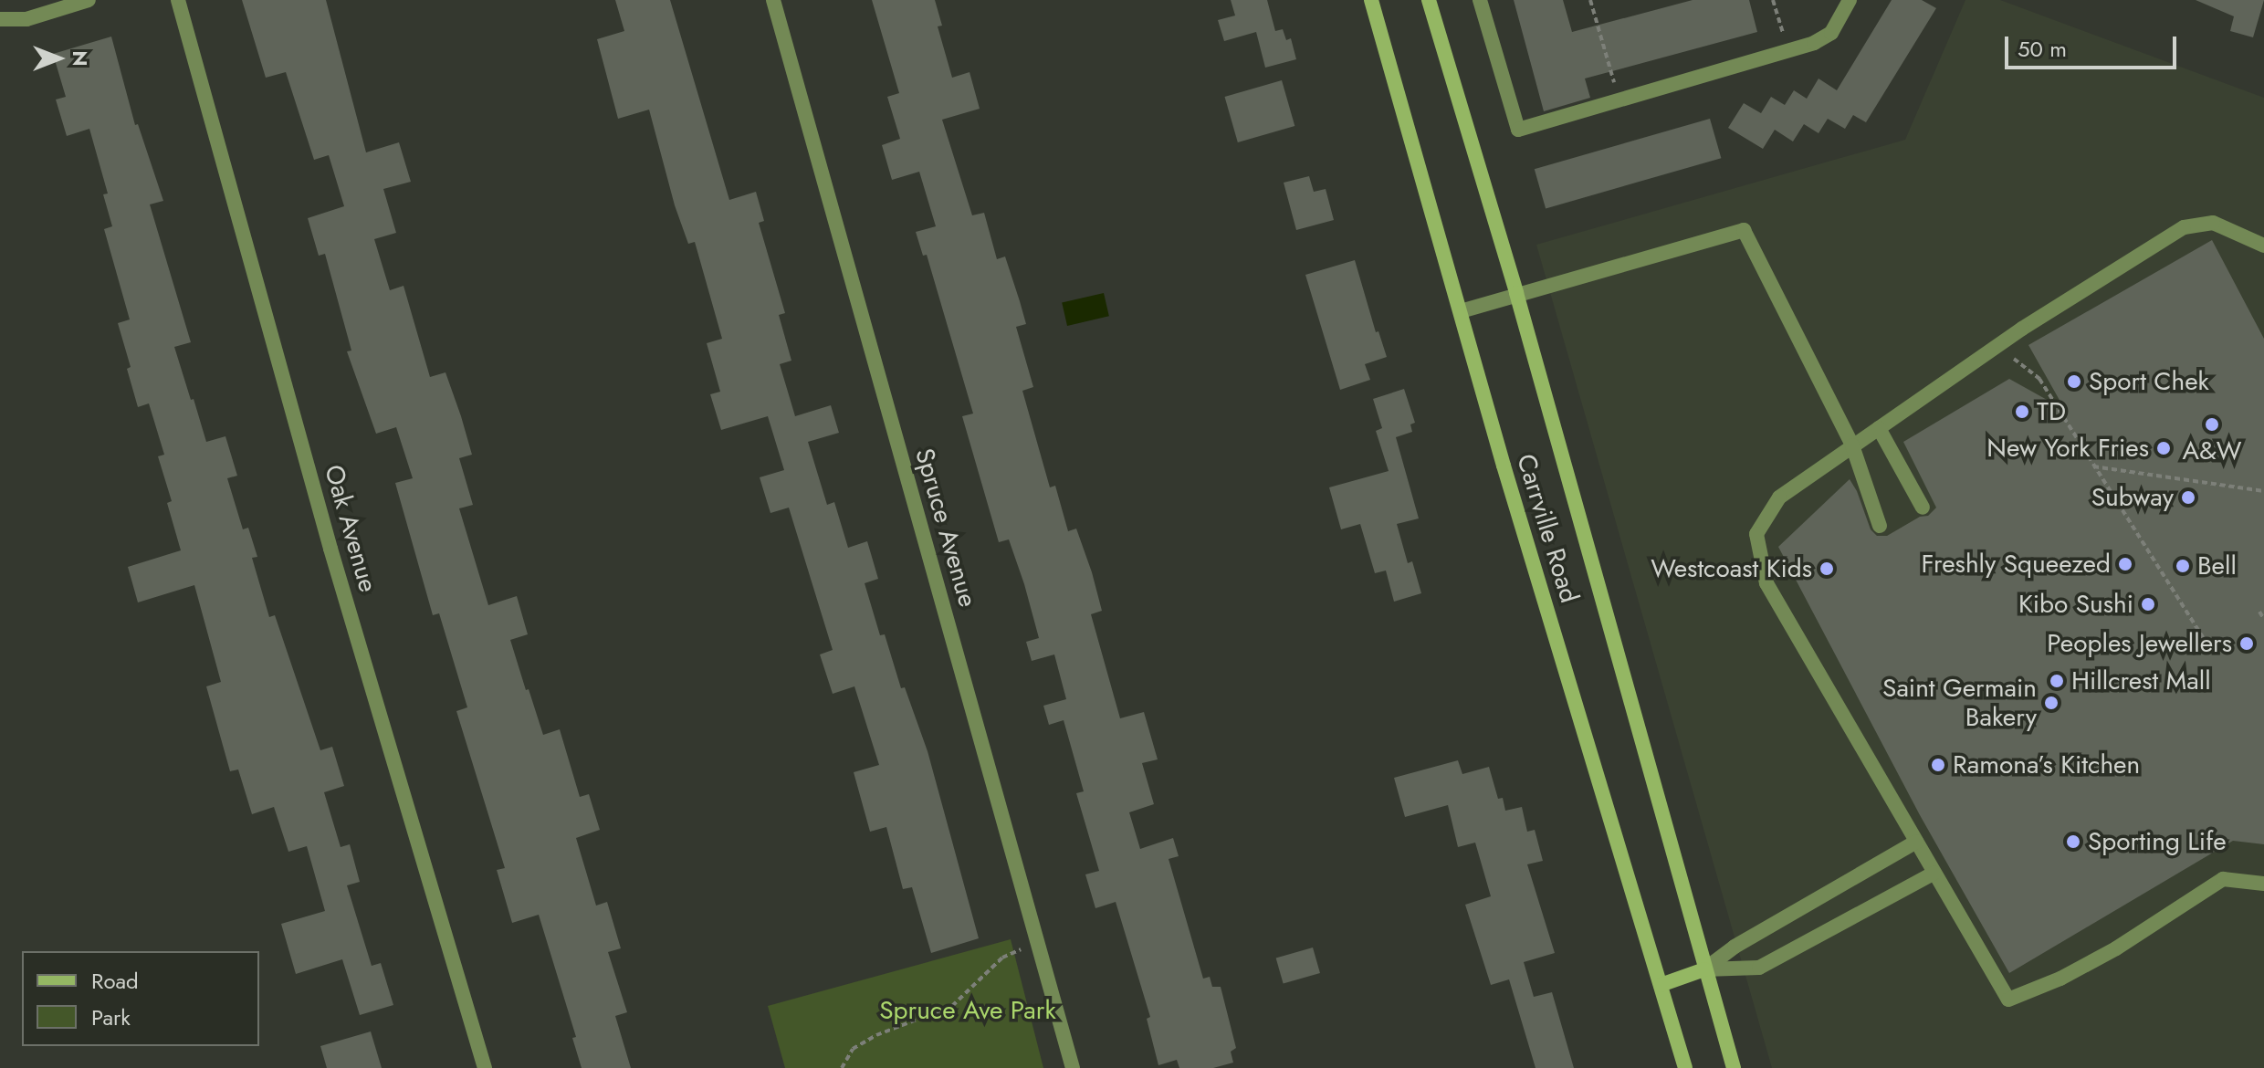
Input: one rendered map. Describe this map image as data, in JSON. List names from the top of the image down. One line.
{"streets":{"main road":["Carrville Road"],"street":["Spruce Avenue","Oak Avenue"]},"parks":["Spruce Ave Park"],"places":["Sport Chek","TD","A&W","New York Fries","Subway","Freshly Squeezed","Bell","Westcoast Kids","Kibo Sushi","Peoples Jewellers","Hillcrest Mall","Saint Germain Bakery","Ramona’s Kitchen","Sporting Life"],"legend":["Road","Park"],"scale_bar":"50 m","north":"right"}
